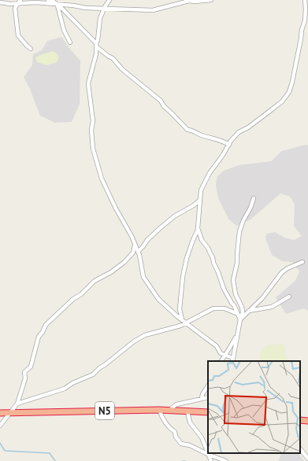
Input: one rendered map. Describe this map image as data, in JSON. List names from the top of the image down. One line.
{"streets":{"highway":["N5"]}}
